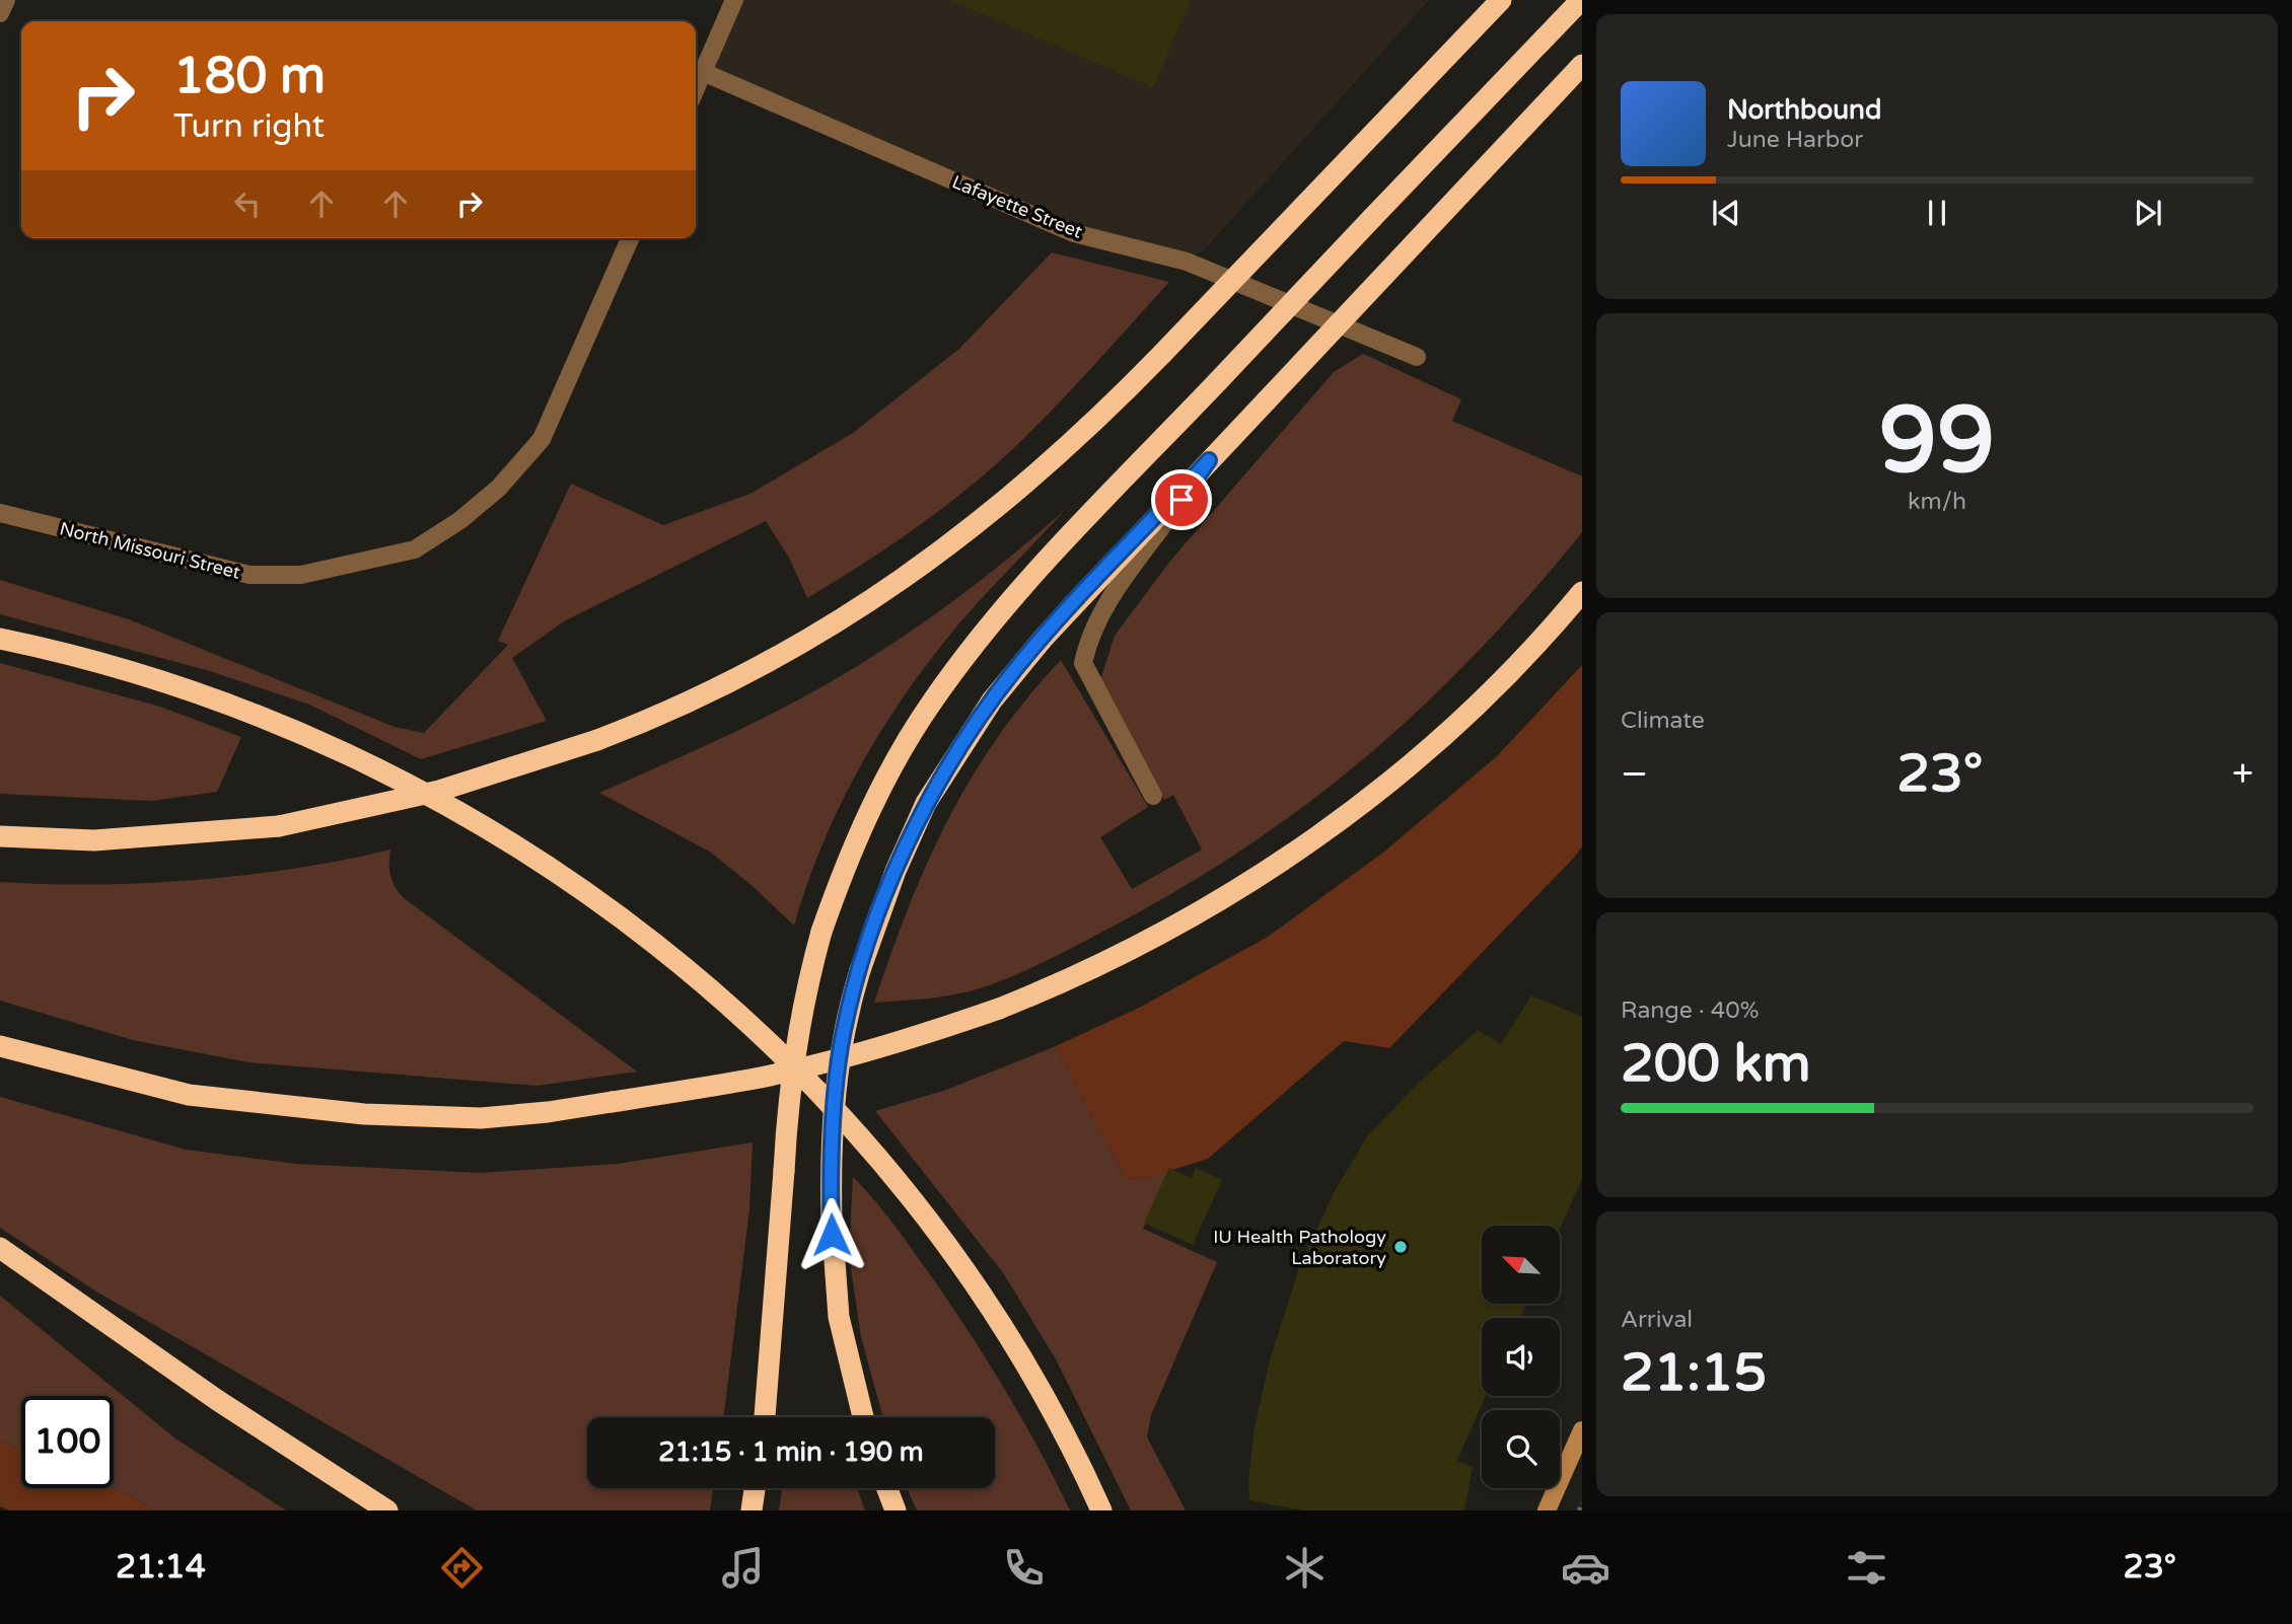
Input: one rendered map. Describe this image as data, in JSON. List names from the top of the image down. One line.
{"streets":{"street":["Lafayette Street","North Missouri Street"]},"places":["IU Health Pathology Laboratory"],"north":"top left","page":{"turn":["180 m","Turn right"],"song":["Northbound","June Harbor"],"tile":[["99","km/h"],"Climate",["Range · 40%","200 km"],["Arrival","21:15"]],"heat":["−","23°","+"],"limit":"100","trip":"21:15 · 1 min · 190 m","tabs":["21:14","23°"]}}
